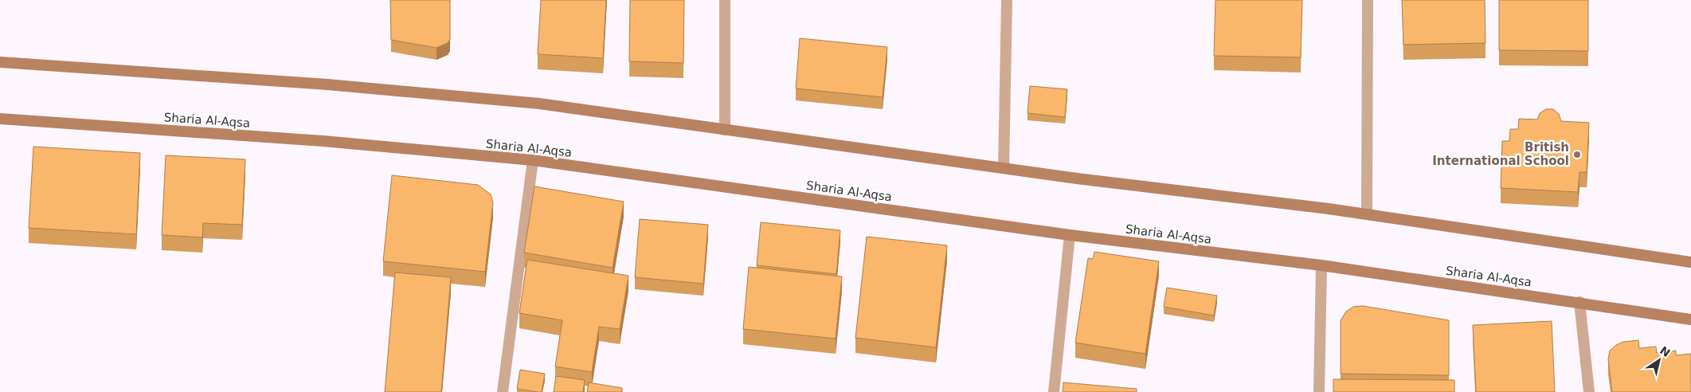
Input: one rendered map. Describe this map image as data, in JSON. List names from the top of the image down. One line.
{"streets":{"main road":["Sharia Al-Aqsa"]},"places":["British International School"],"north":"top right"}
